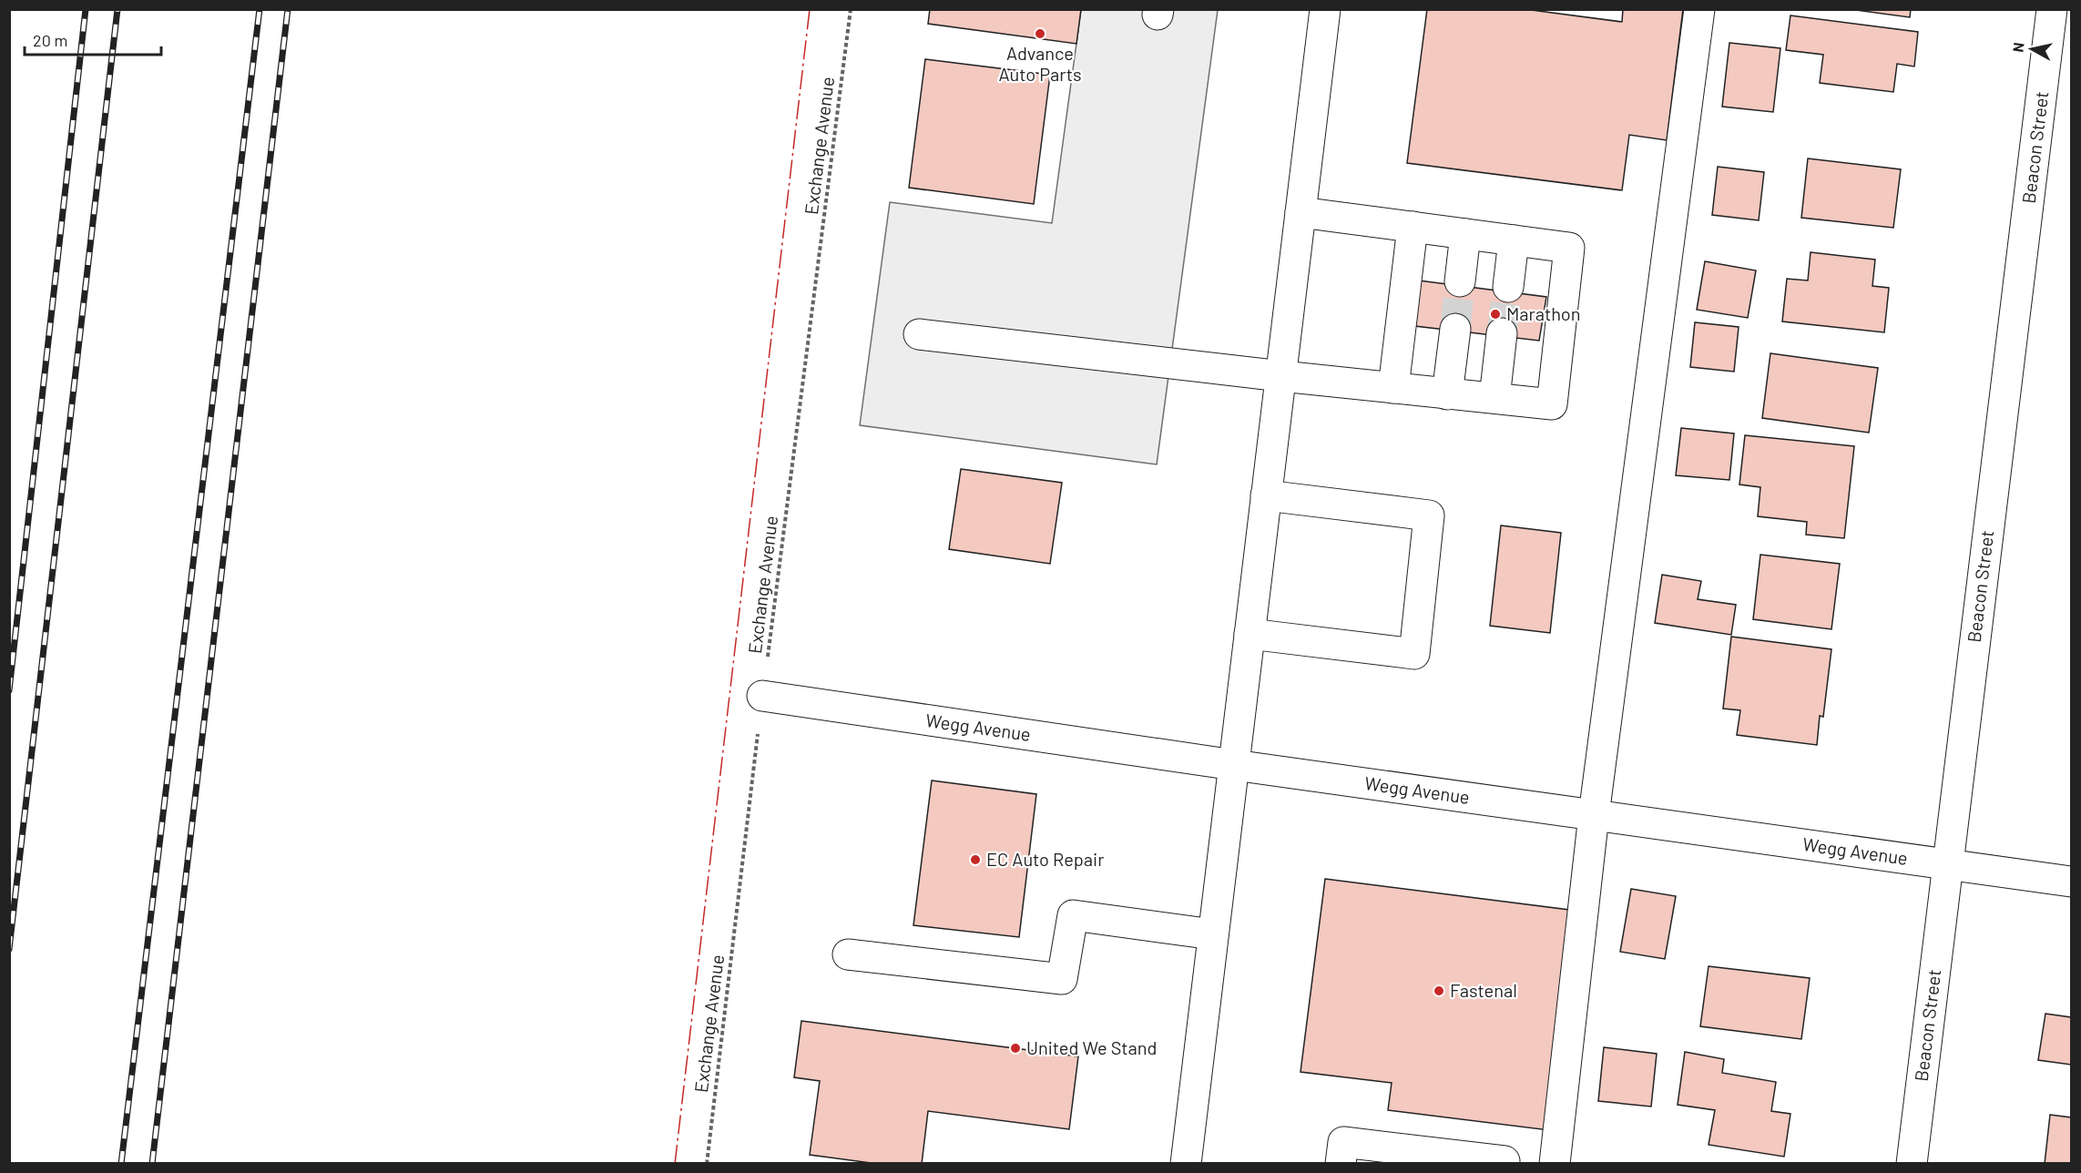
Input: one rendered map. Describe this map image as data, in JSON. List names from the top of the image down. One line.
{"streets":{"street":["Beacon Street","Wegg Avenue"],"path":["Exchange Avenue"]},"crossings":[["Exchange Avenue","Wegg Avenue"],["Beacon Street","Wegg Avenue"]],"places":["Advance Auto Parts","Marathon","EC Auto Repair","Fastenal","United We Stand"],"scale_bar":"20 m","north":"left"}
